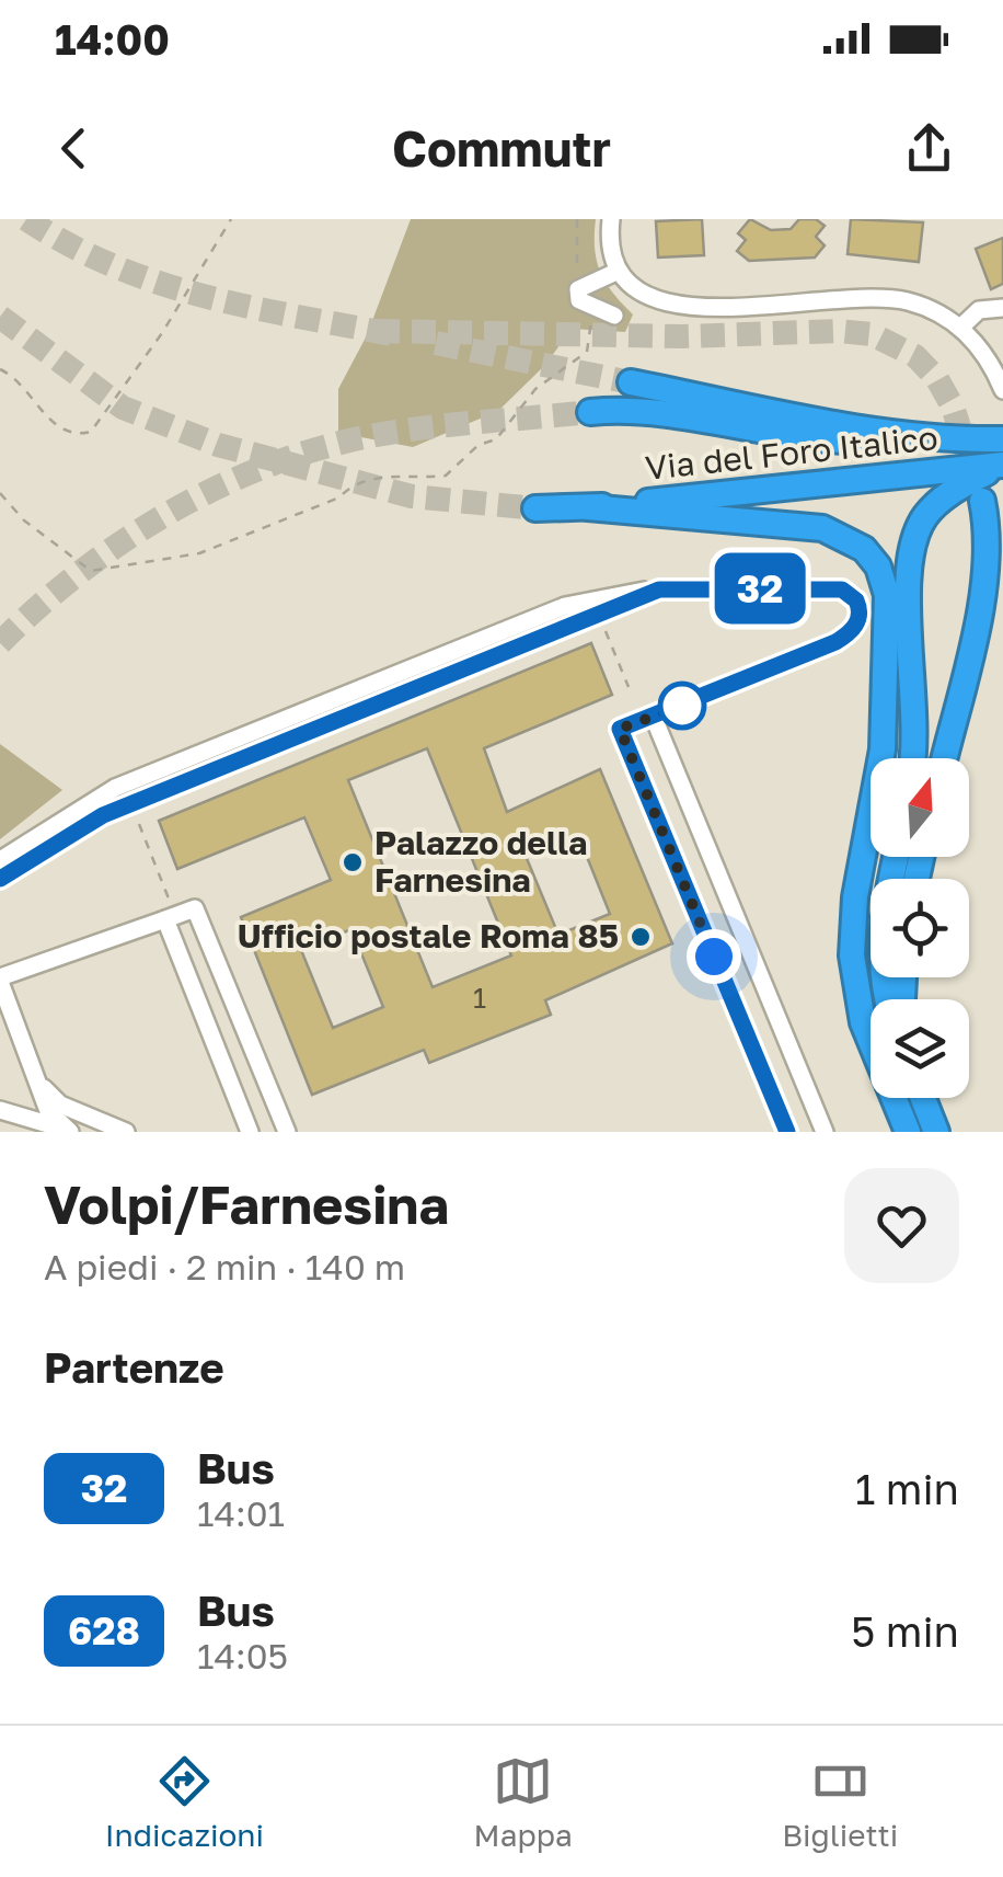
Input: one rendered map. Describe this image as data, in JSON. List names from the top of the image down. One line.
{"streets":{"highway":["Via del Foro Italico"]},"places":["Palazzo della Farnesina","Ufficio postale Roma 85"],"lines":["bus line 32"],"house_numbers":["1"],"north":"top","page":{"status":"14:00","header":"Commutr","on_map":"32","heading":[["Volpi/Farnesina","A piedi · 2 min · 140 m"],"Partenze"],"list":[{"mark":"32","name":"Bus","note":"14:01","value":"1 min"},{"mark":"628","name":"Bus","note":"14:05","value":"5 min"}],"tabs":["Indicazioni","Mappa","Biglietti"]}}
